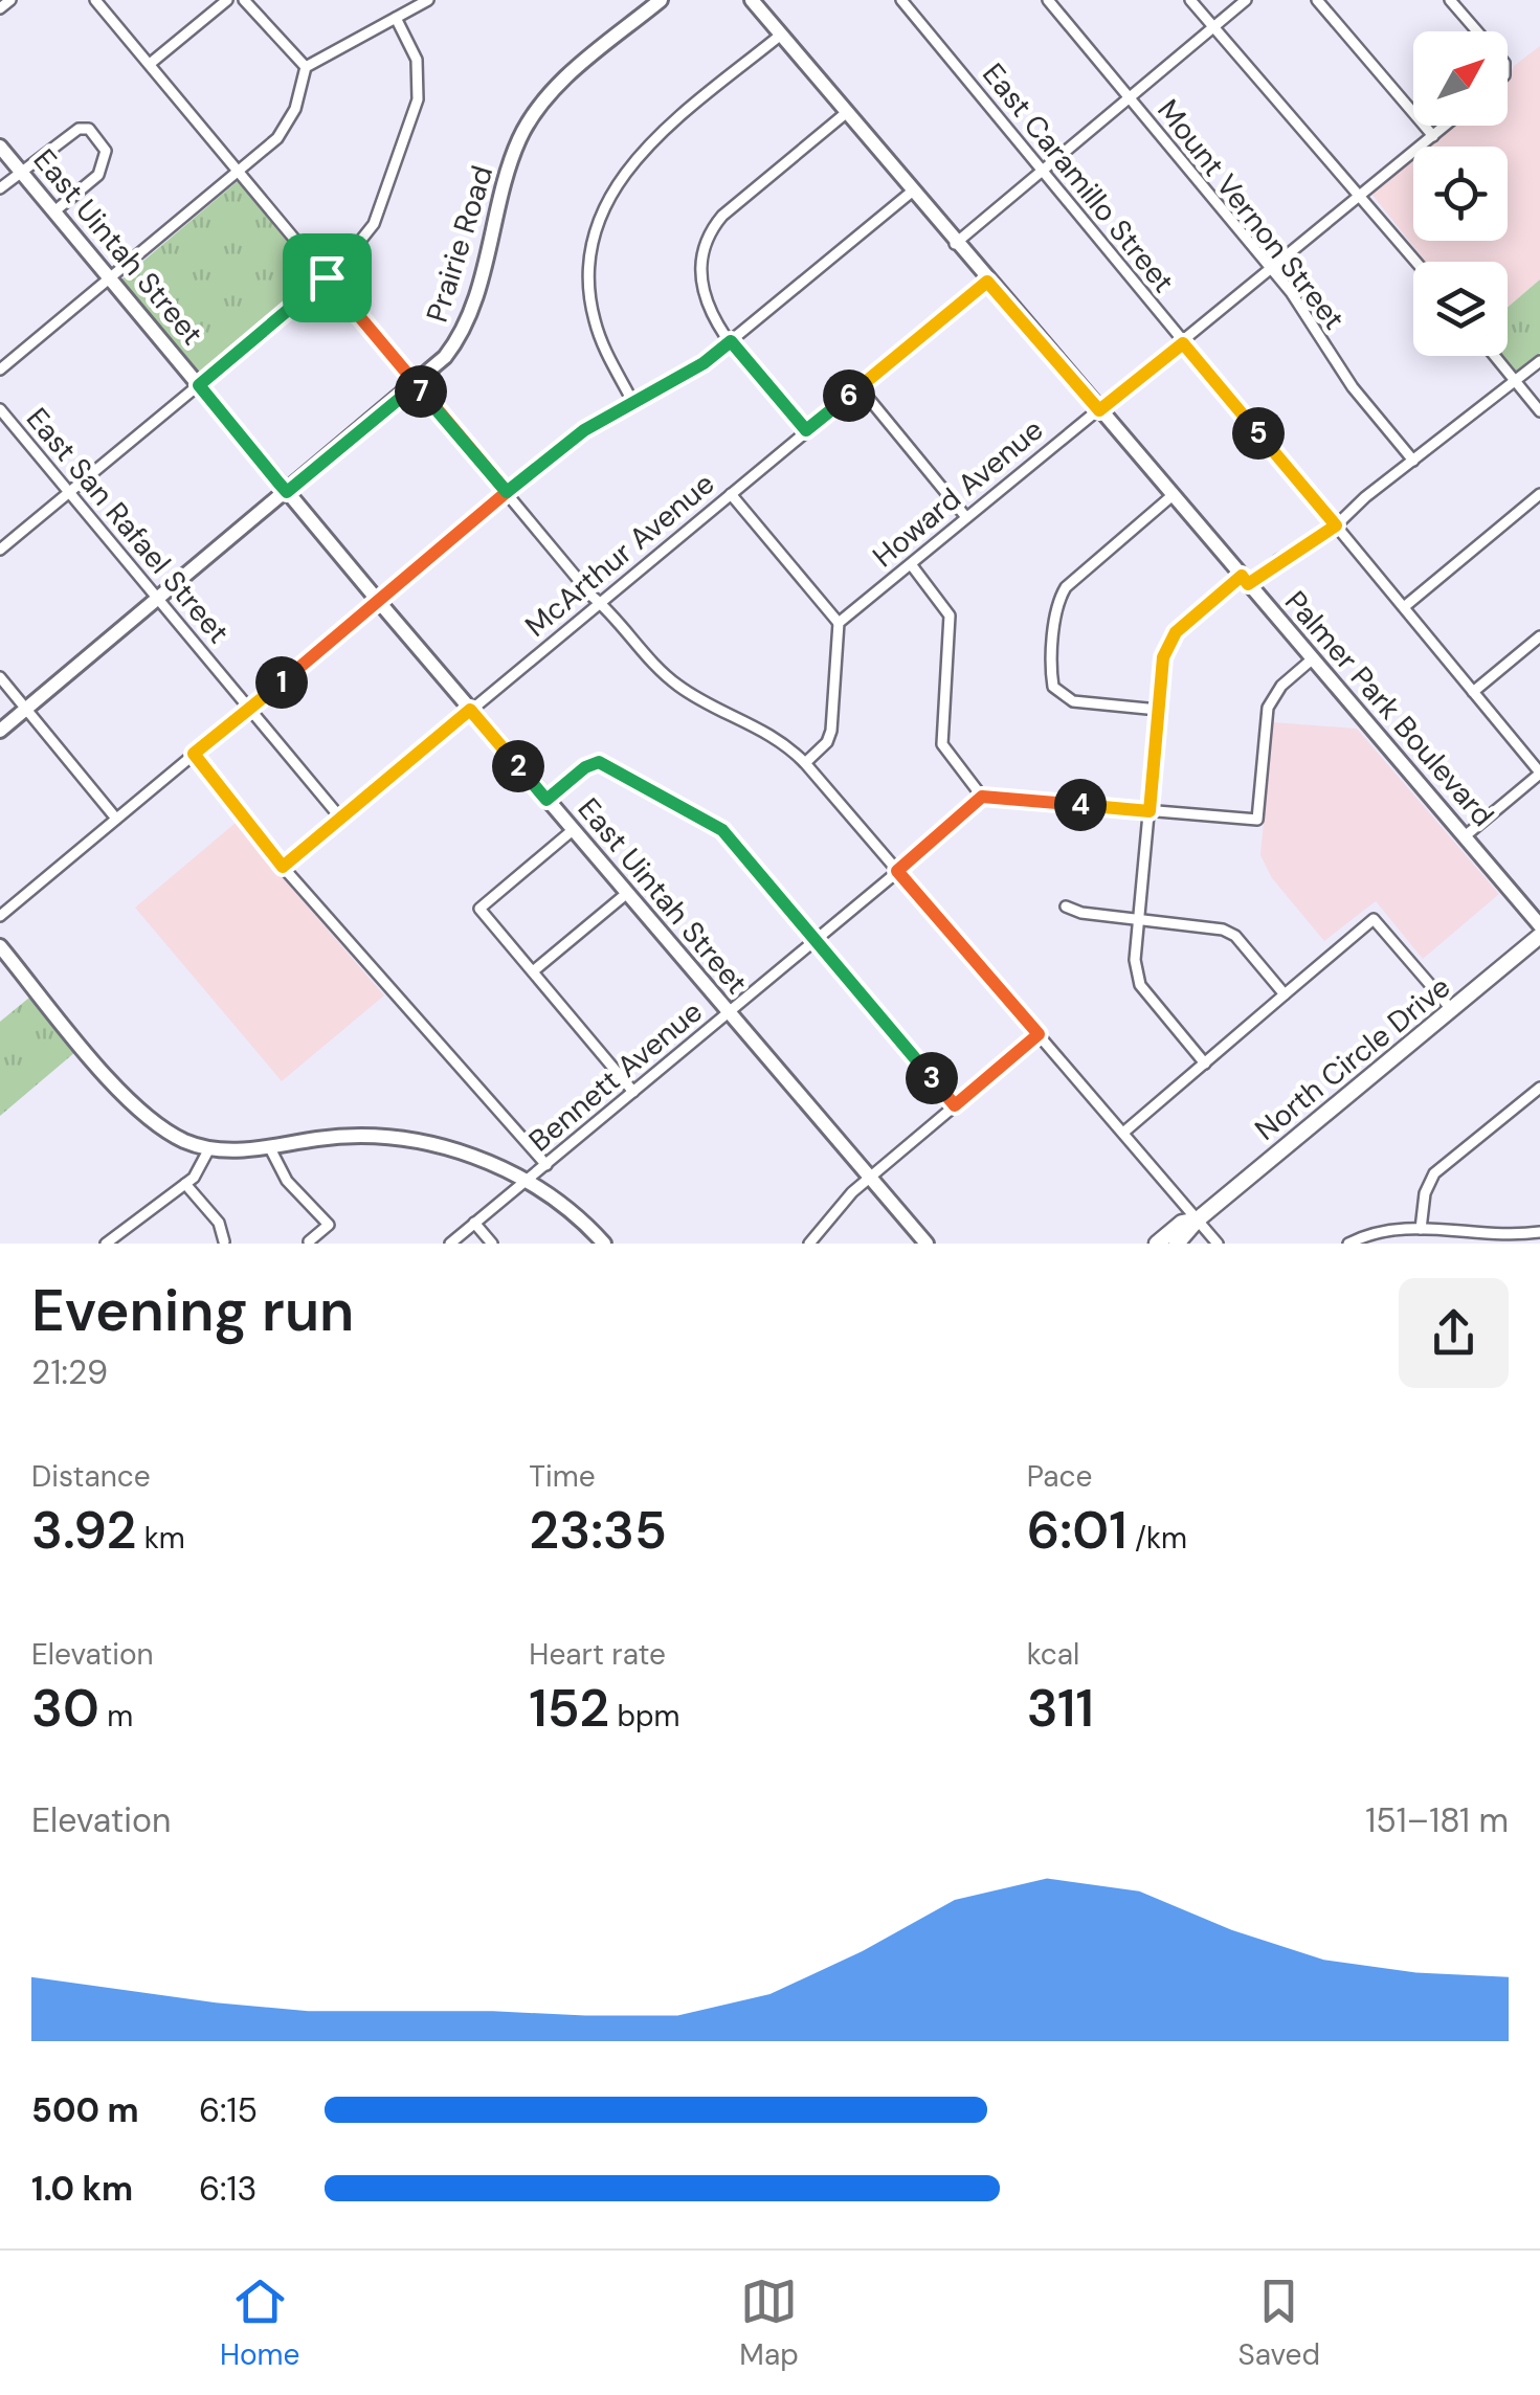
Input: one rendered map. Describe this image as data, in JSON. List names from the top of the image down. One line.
{"streets":{"main road":["Prairie Road","East Uintah Street","Palmer Park Boulevard","North Circle Drive"],"street":["East Caramillo Street","Mount Vernon Street","Howard Avenue","East San Rafael Street","McArthur Avenue","Bennett Avenue"]},"crossings":[["East Caramillo Street","Howard Avenue"],["Mount Vernon Street","Howard Avenue"],["Prairie Road","East Uintah Street"],["Prairie Road","East San Rafael Street"],["East Uintah Street","McArthur Avenue"],["East Uintah Street","Bennett Avenue"],["Howard Avenue","Palmer Park Boulevard"],["East San Rafael Street","McArthur Avenue"],["McArthur Avenue","Palmer Park Boulevard"]],"north":"top right","page":{"pins":["7","6","5","1","2","4","3"],"heading":["Evening run","21:29"],"stats":[["Distance","3.92 km"],["Time","23:35"],["Pace","6:01 /km"],["Elevation","30 m"],["Heart rate","152 bpm"],["kcal","311"]],"chart":["Elevation","151–181 m"],"list":[{"name":"500 m","note":"6:15"},{"name":"1.0 km","note":"6:13"}],"tabs":["Home","Map","Saved"]}}
